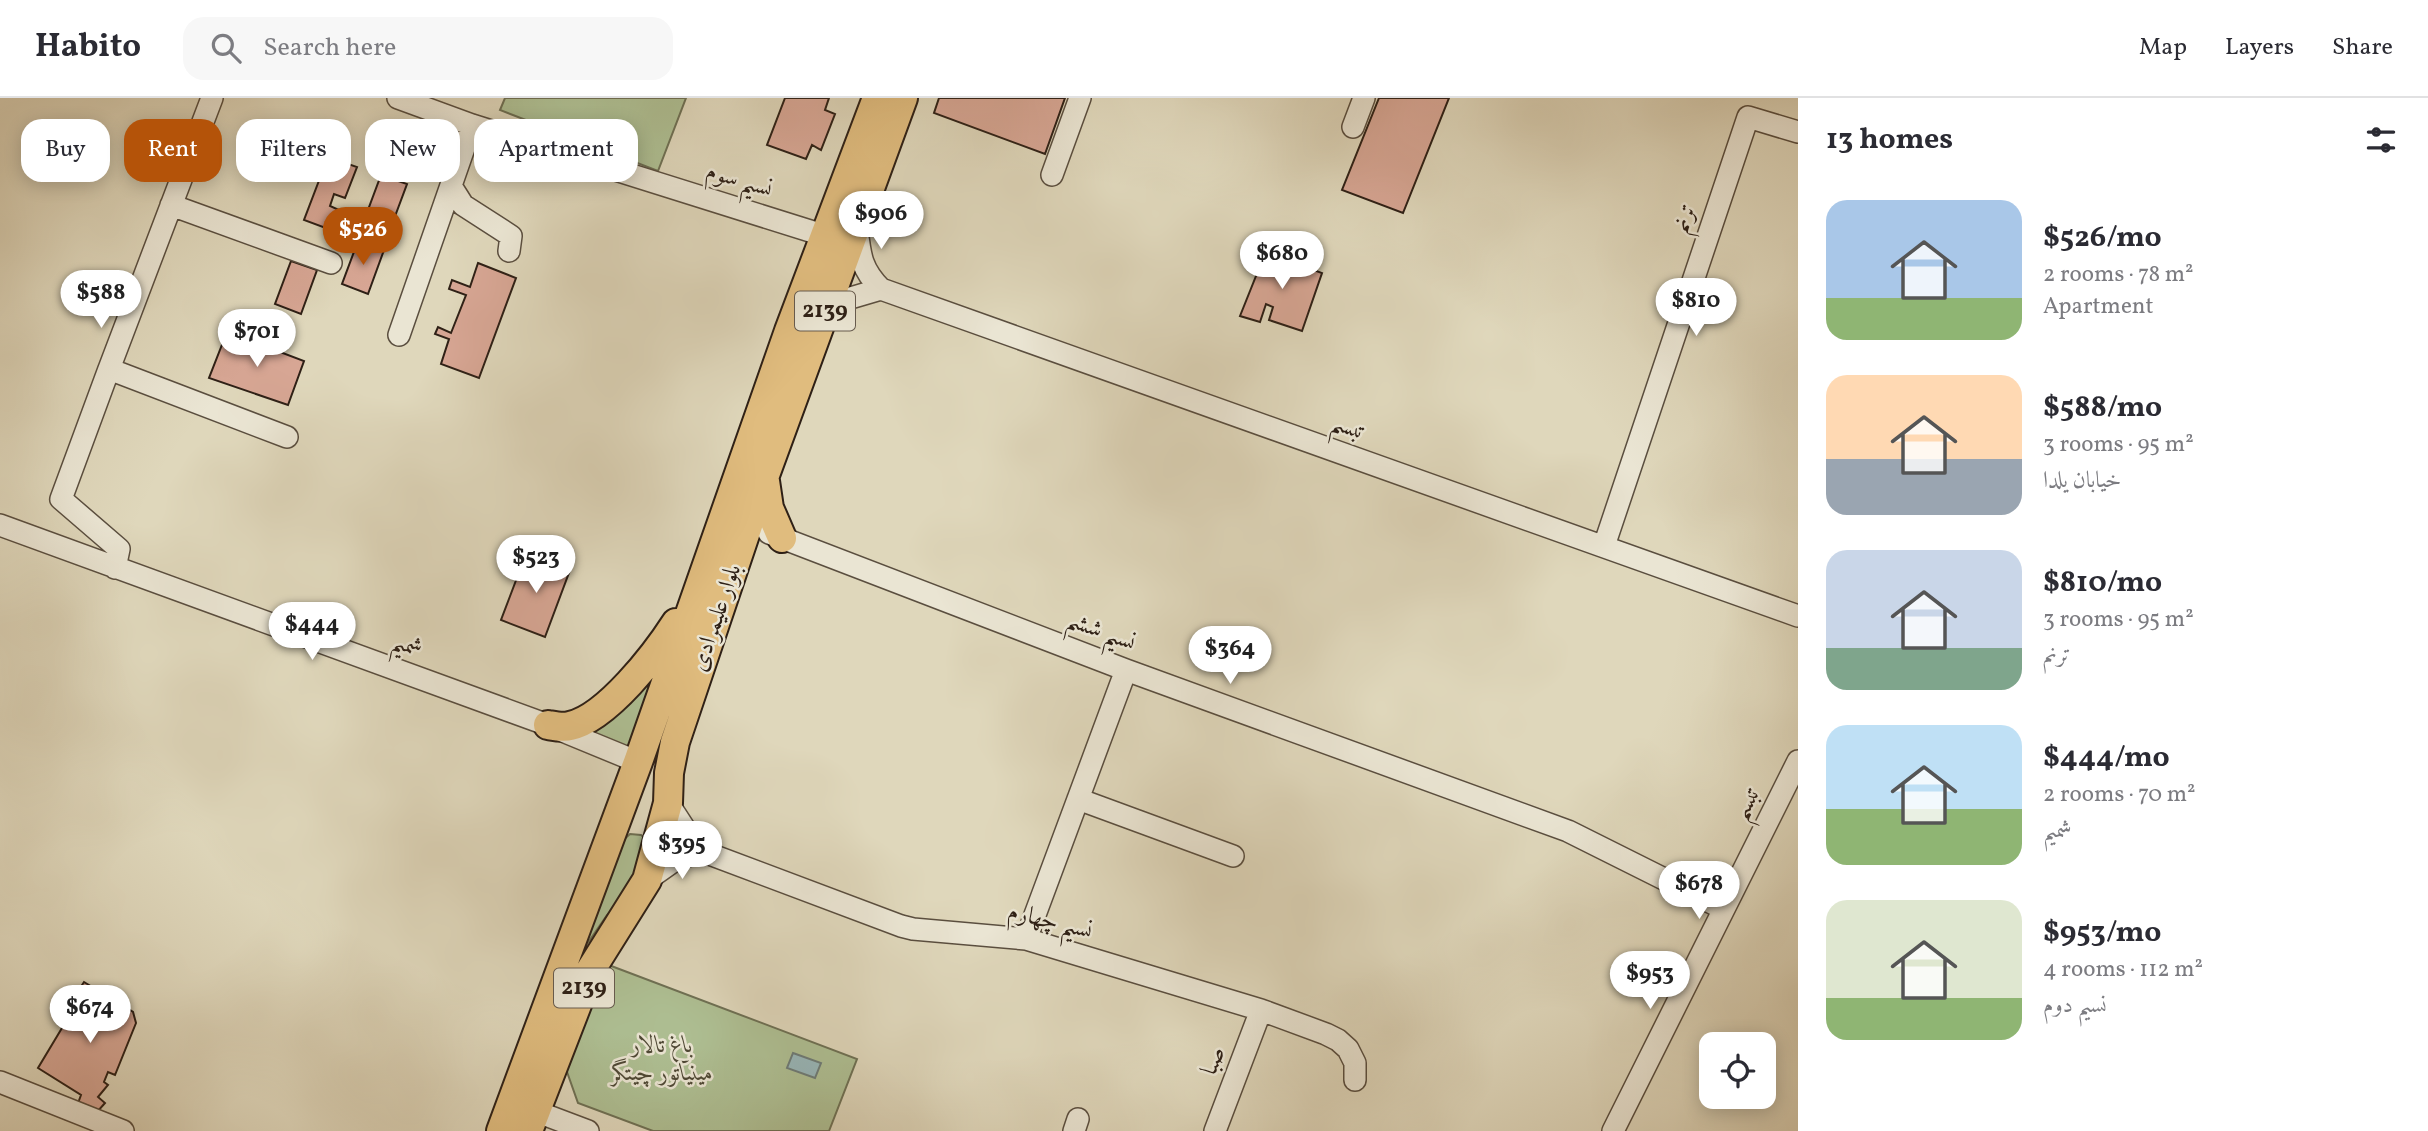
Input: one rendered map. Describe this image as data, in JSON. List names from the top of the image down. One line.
{"streets":{"main road":["2139","بلوار علیمرادی"],"street":["نسیم سوم","ترنم","تبسم","نسیم ششم","شمیم","نسیم چهارم","صبا"]},"crossings":[["نسیم سوم","بلوار علیمرادی"],["ترنم","تبسم"],["تبسم","نسیم ششم"],["بلوار علیمرادی","نسیم ششم"],["بلوار علیمرادی","شمیم"],["نسیم چهارم","صبا"]],"parks":["باغ تالار مینیاتور چیتگر"],"page":{"header":"Habito","search":"Search here","nav":["Map","Layers","Share"],"heading":"13 homes","chip":["Buy","Rent","Filters","New","Apartment"],"list":[{"name":"$526/mo","note":"2 rooms · 78 m² · Apartment"},{"name":"$588/mo","note":"3 rooms · 95 m² · خیابان یلدا"},{"name":"$810/mo","note":"3 rooms · 95 m² · ترنم"},{"name":"$444/mo","note":"2 rooms · 70 m² · شمیم"},{"name":"$953/mo","note":"4 rooms · 112 m² · نسیم دوم"}],"price":["$906","$526","$680","$588","$810","$701","$523","$444","$364","$395","$678","$953","$674"]}}
